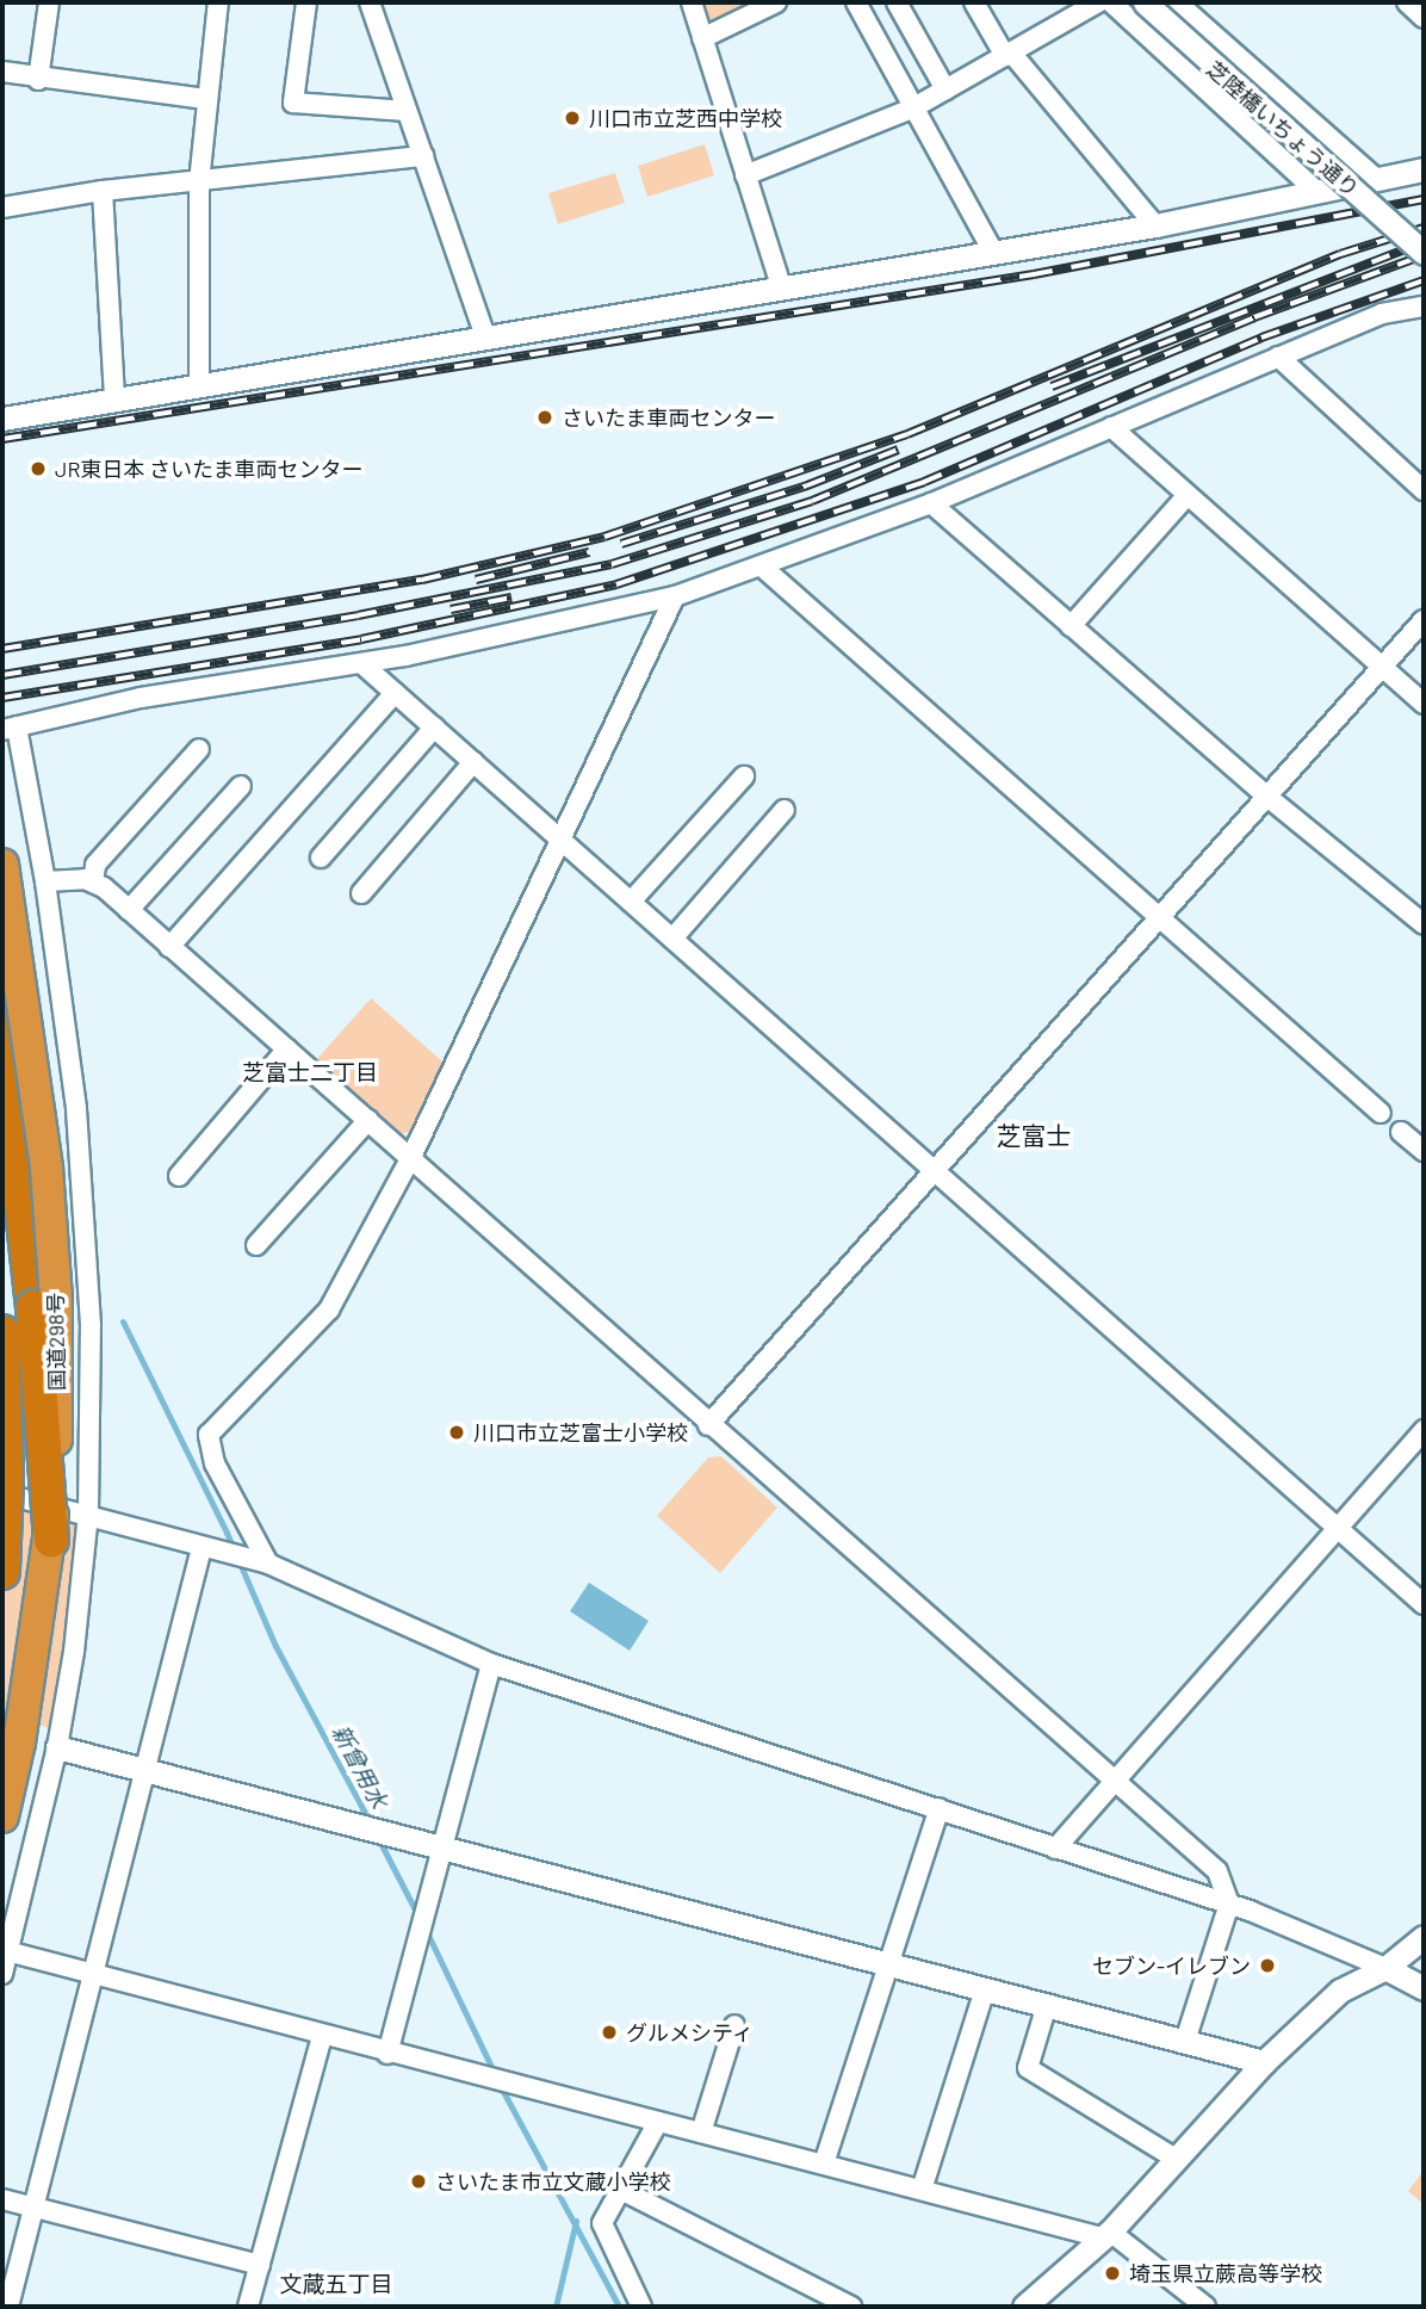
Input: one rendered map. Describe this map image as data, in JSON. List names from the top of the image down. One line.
{"streets":{"highway":["国道298号"],"street":["芝陸橋いちょう通り"]},"districts":["芝富士二丁目","芝富士","文蔵五丁目"],"water":["新曾用水"],"places":["川口市立芝西中学校","さいたま車両センター","JR東日本 さいたま車両センター","川口市立芝富士小学校","セブン-イレブン","グルメシティ","さいたま市立文蔵小学校","埼玉県立蕨高等学校"]}
